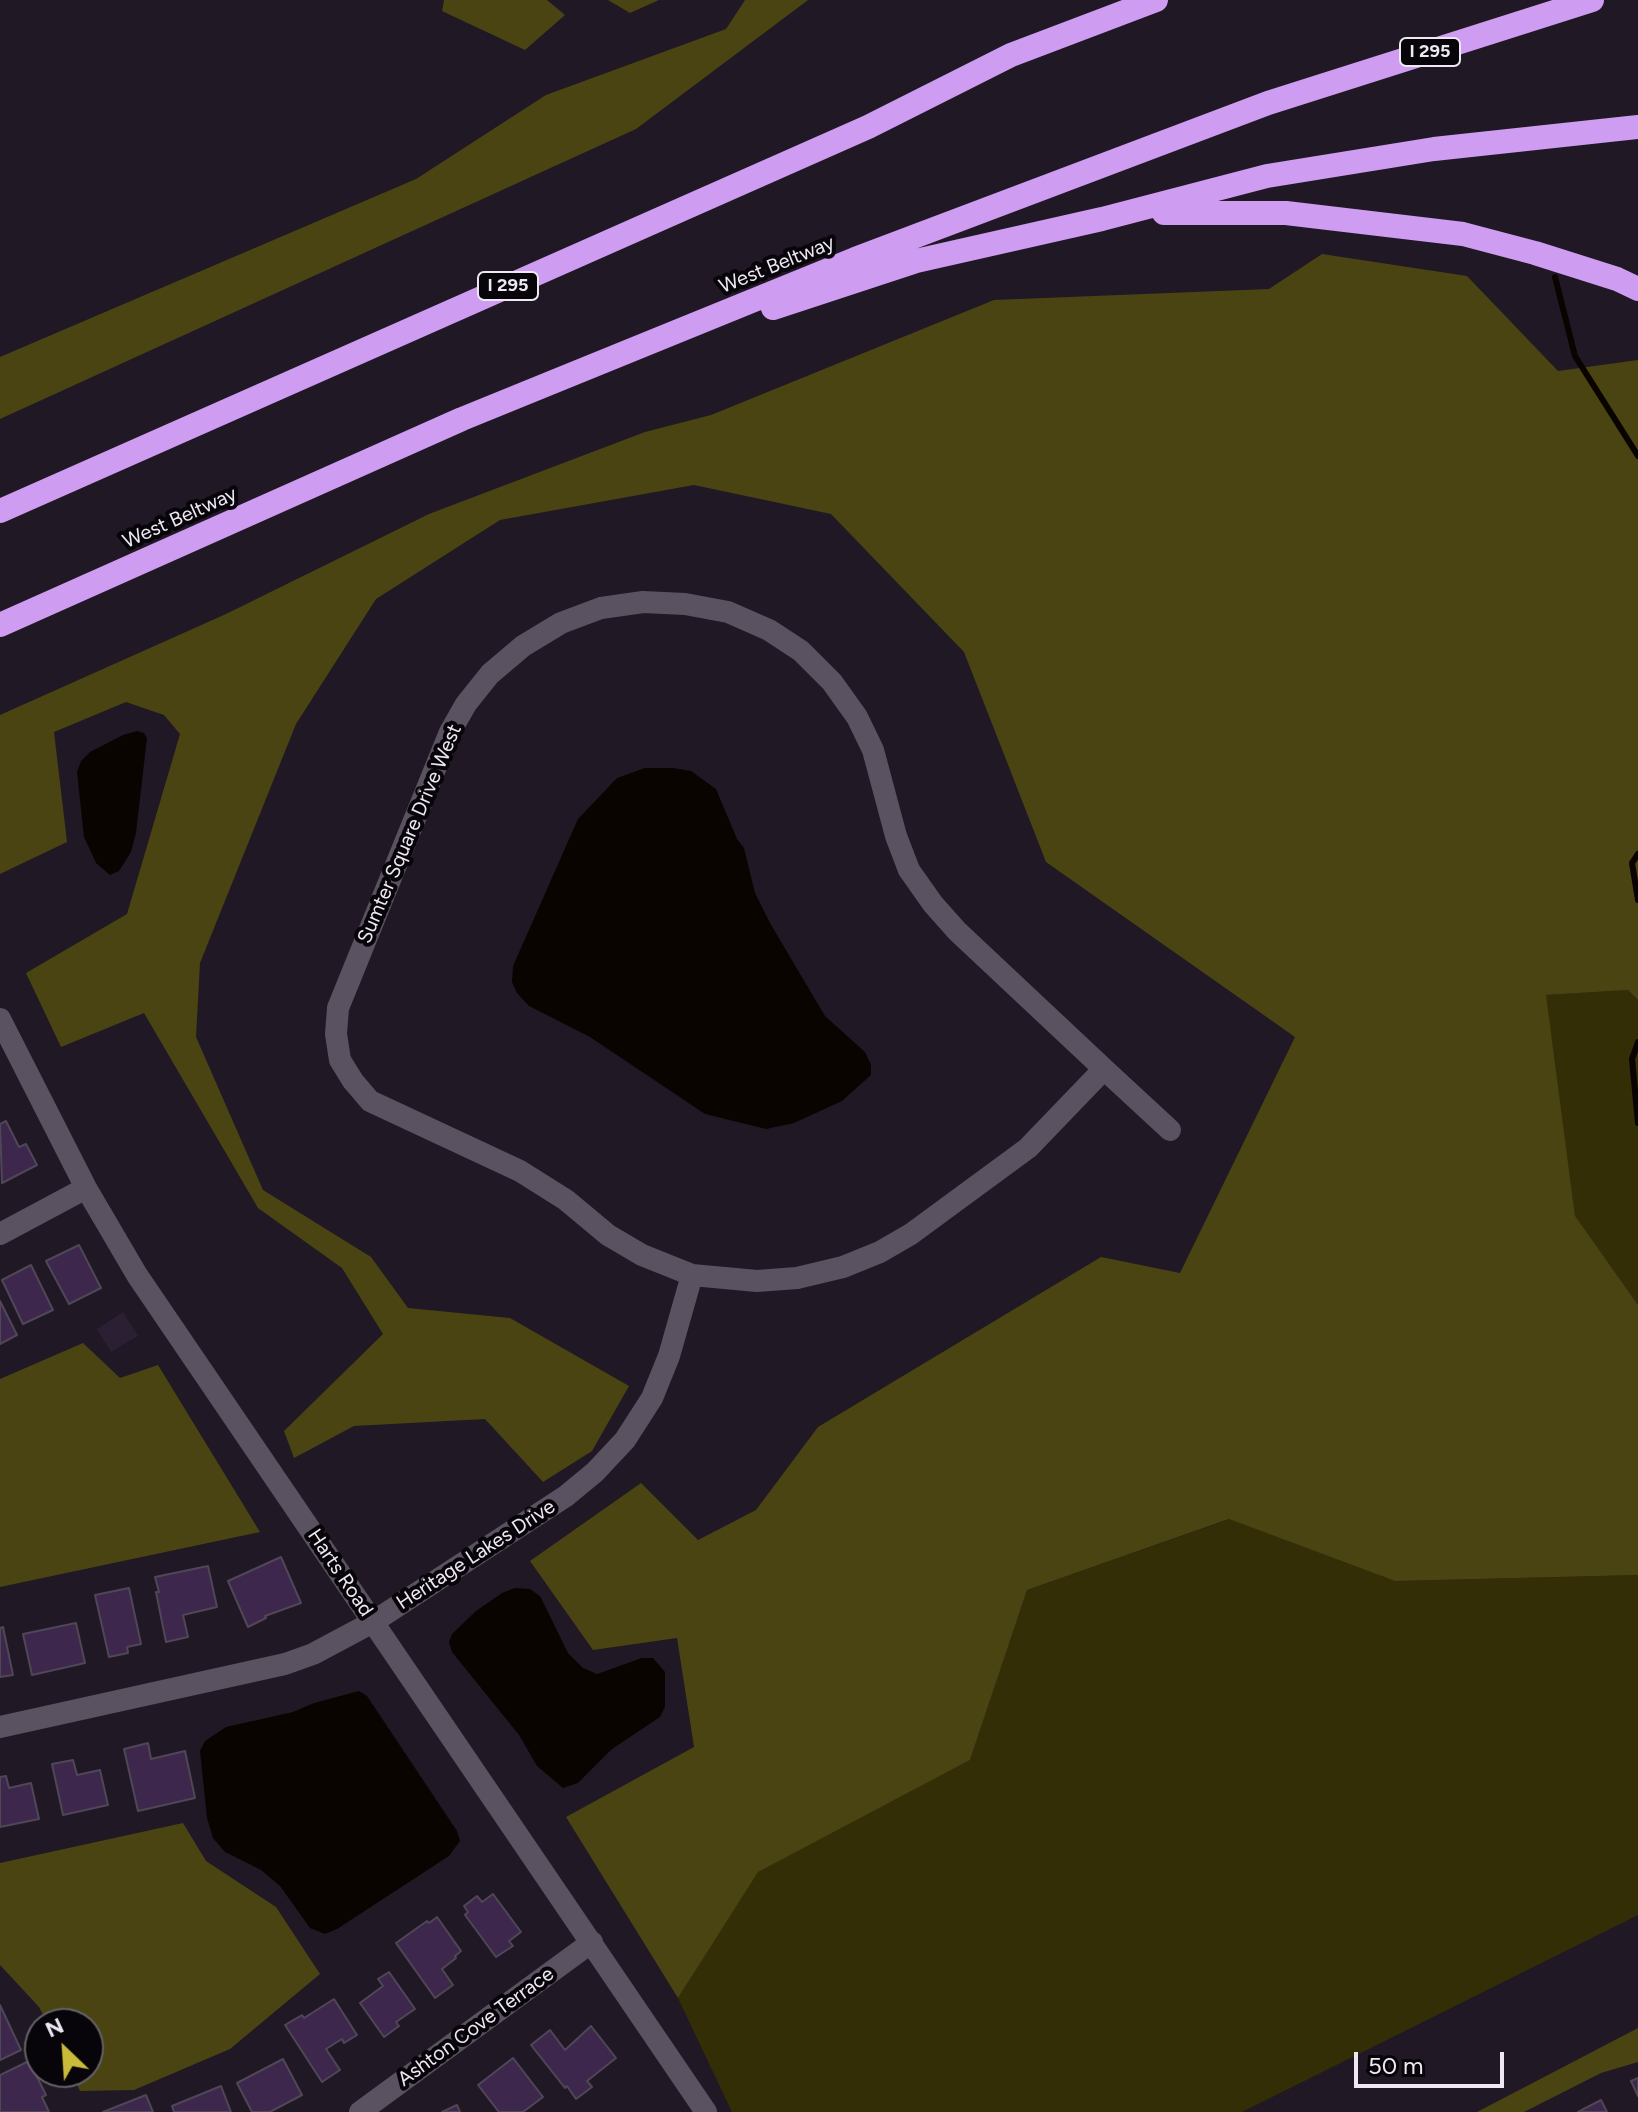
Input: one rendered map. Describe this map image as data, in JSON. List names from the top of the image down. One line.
{"streets":{"highway":["I 295","West Beltway"],"street":["Sumter Square Drive West","Heritage Lakes Drive","Harts Road","Ashton Cove Terrace"]},"crossings":[["Sumter Square Drive West","Heritage Lakes Drive"],["Heritage Lakes Drive","Harts Road"],["Harts Road","Ashton Cove Terrace"]],"scale_bar":"50 m","north":"top left"}
